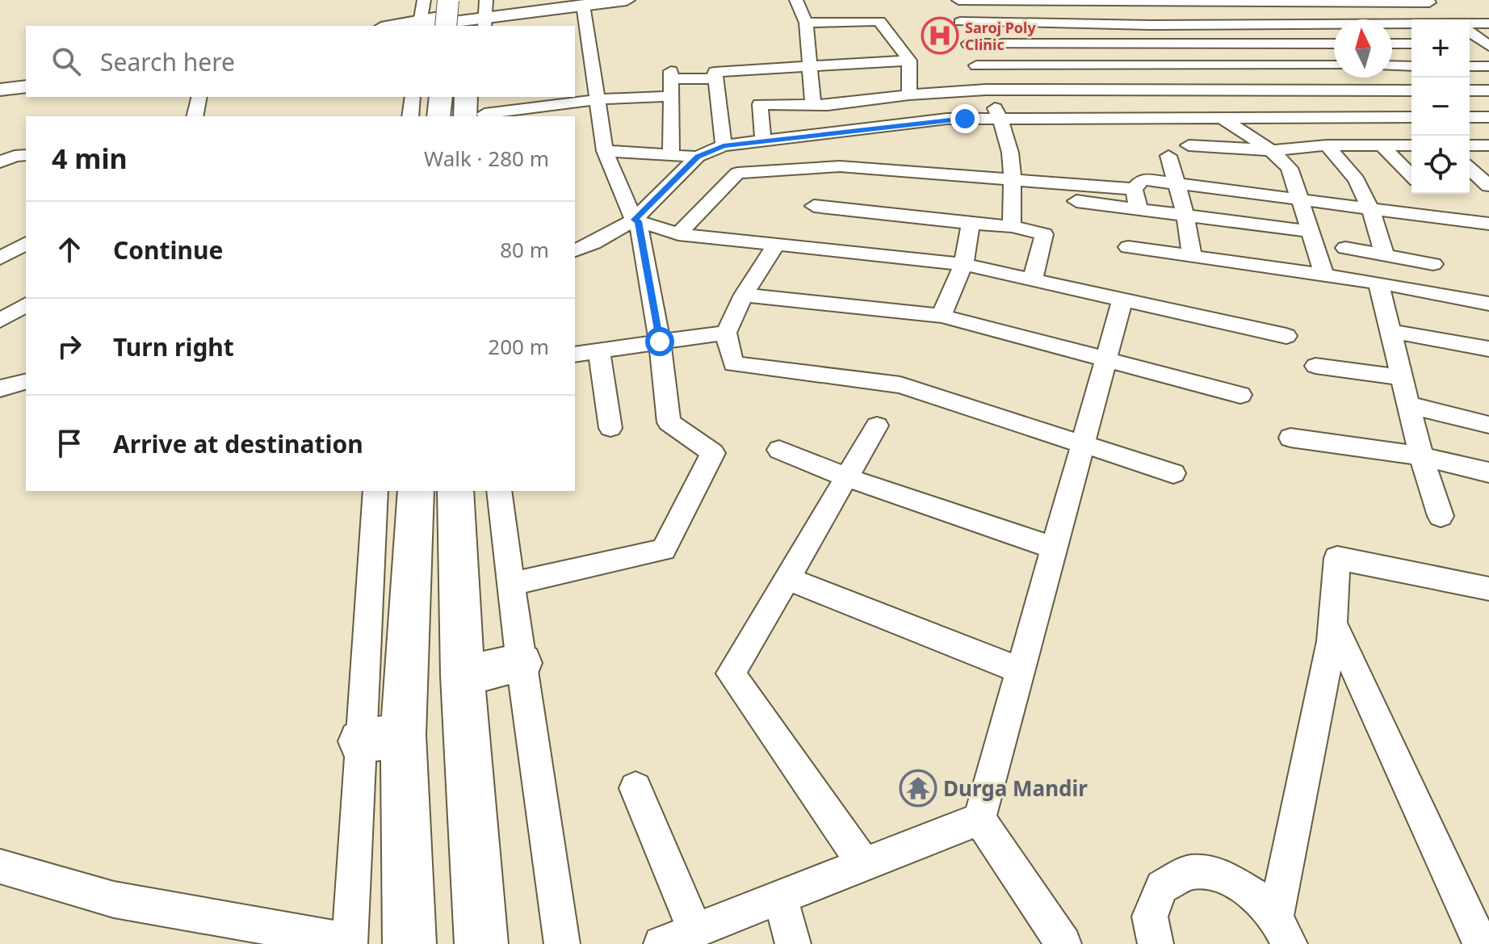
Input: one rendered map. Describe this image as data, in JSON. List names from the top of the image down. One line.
{"places":{"hospital":["Saroj Poly Clinic"],"temple":["Durga Mandir"]},"north":"top","page":{"map_buttons":["+","−"],"search":"Search here","heading":["4 min","Walk · 280 m"],"list":[["Continue","80 m"],["Turn right","200 m"],"Arrive at destination"]}}
